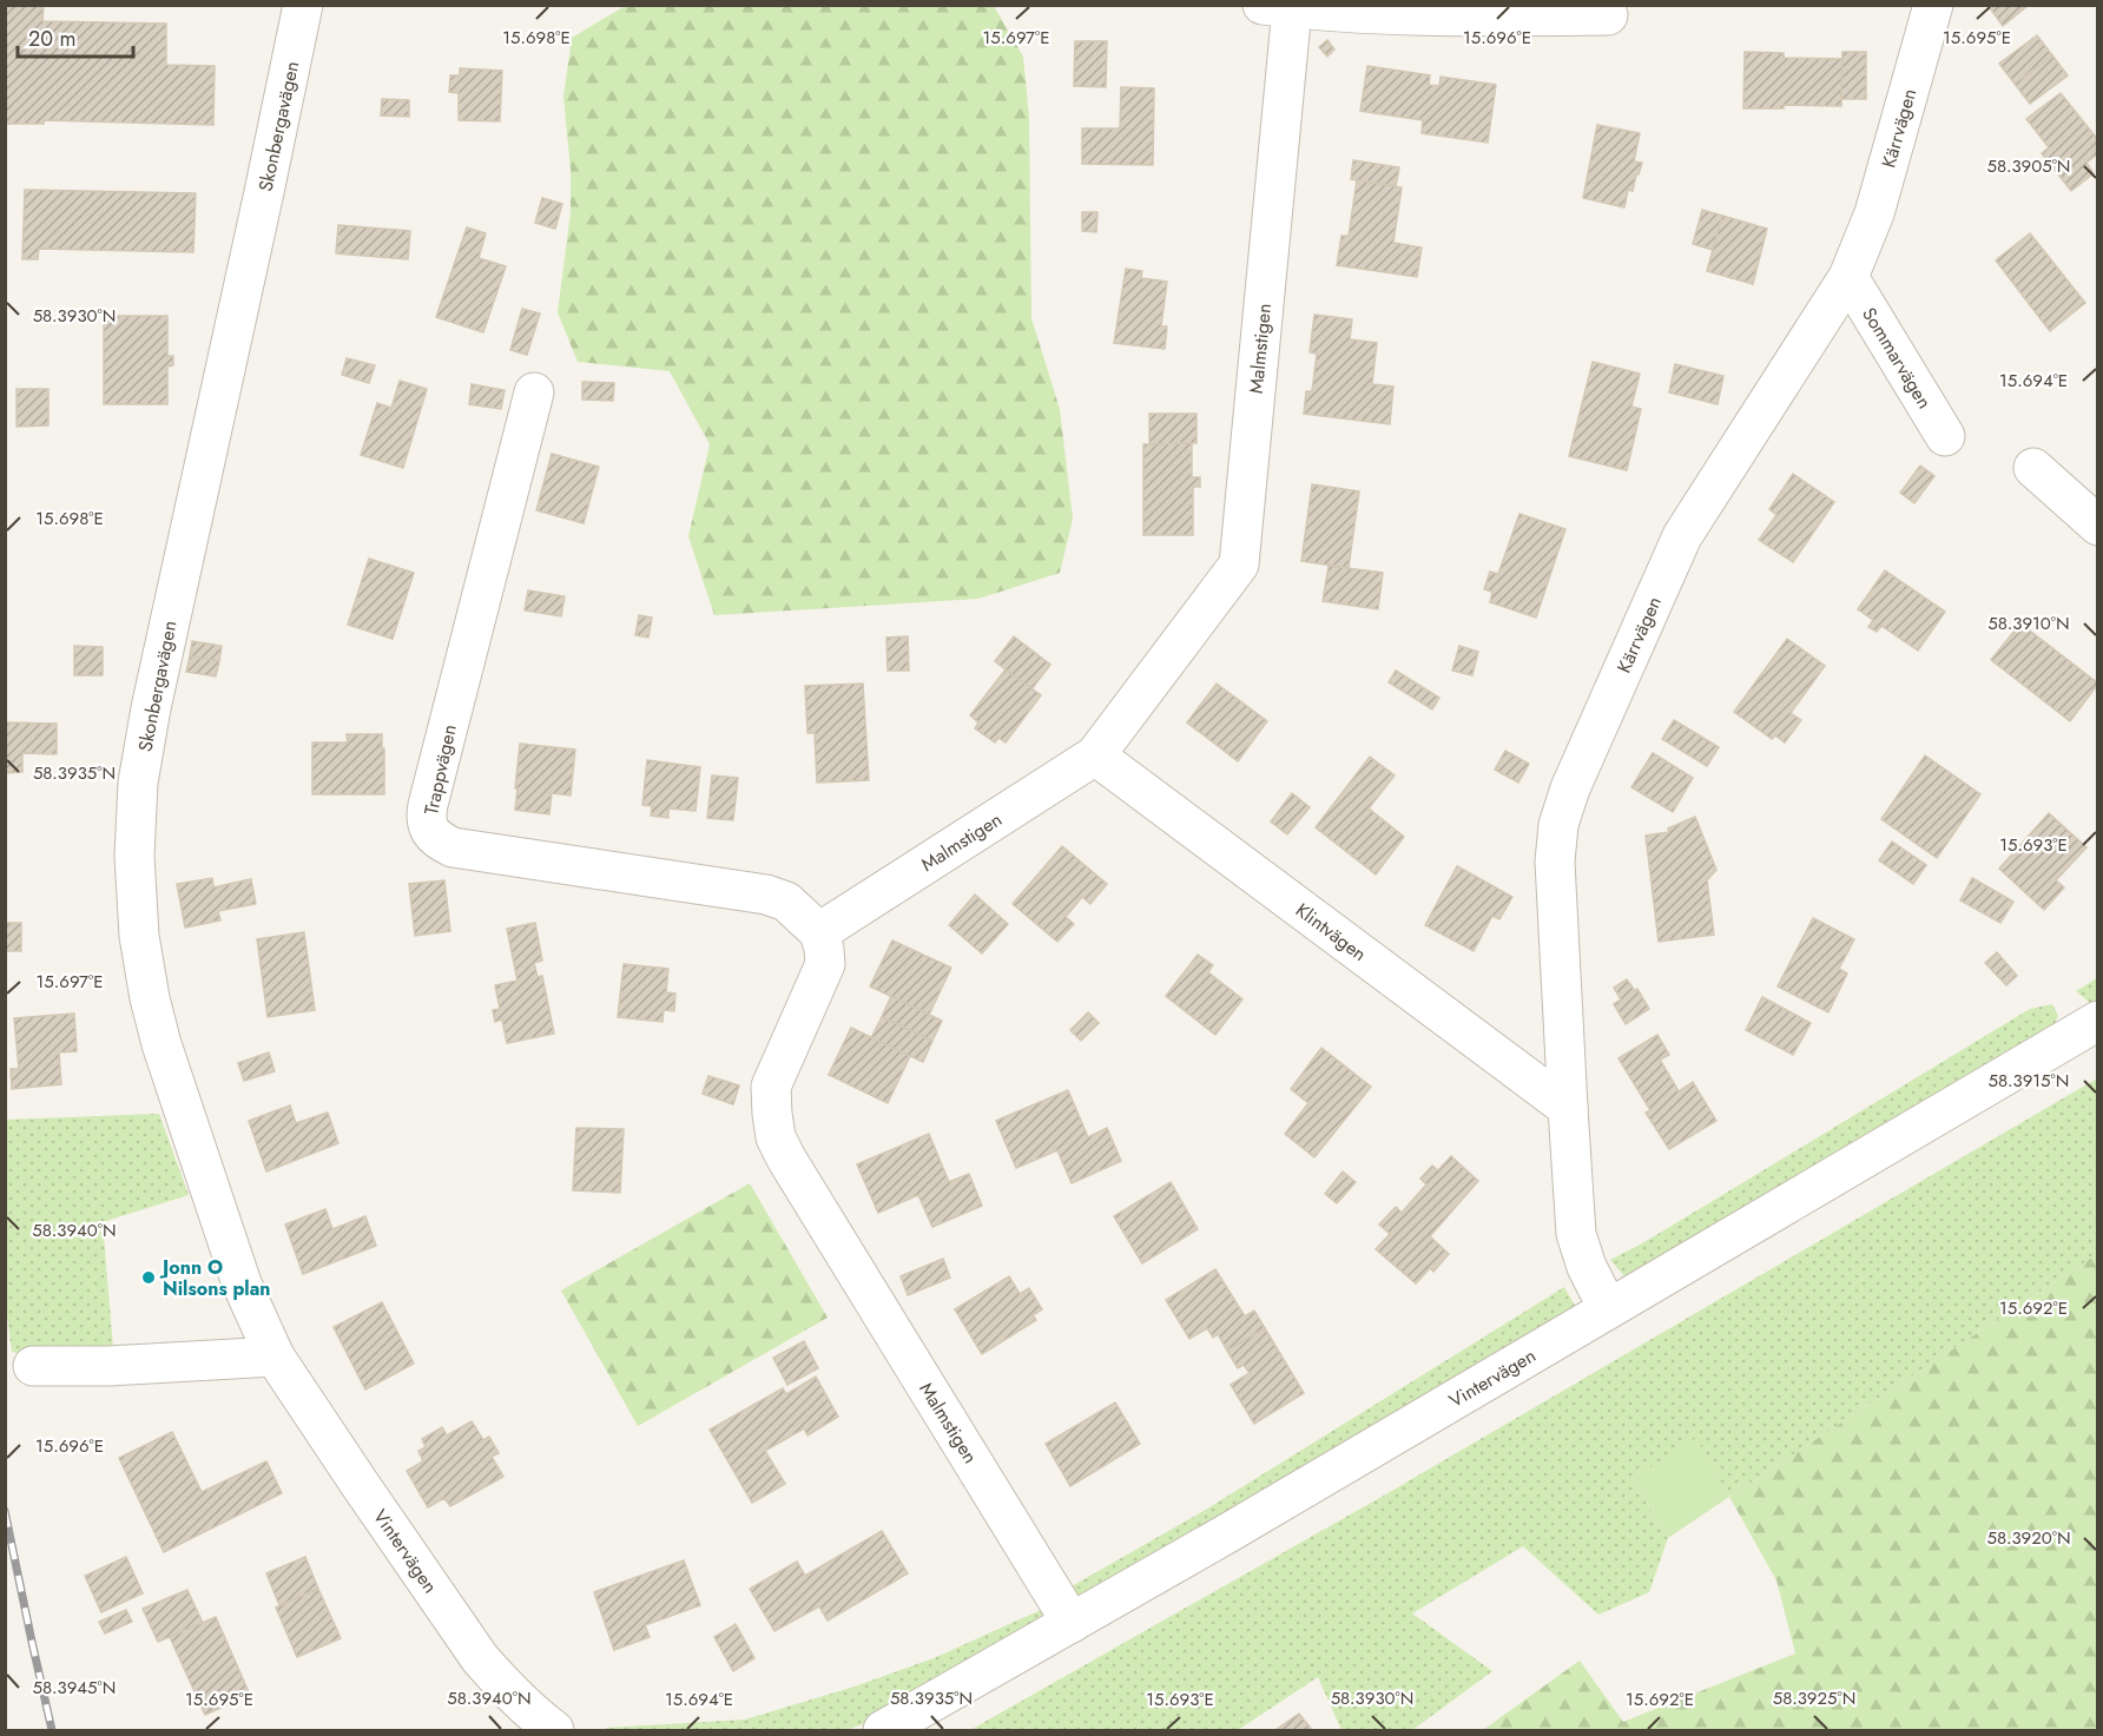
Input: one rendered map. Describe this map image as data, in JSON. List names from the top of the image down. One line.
{"streets":{"street":["Skonbergavägen","Kärrvägen","Malmstigen","Sommarvägen","Trappvägen","Klintvägen","Vintervägen"]},"crossings":[["Skonbergavägen","Vintervägen"],["Kärrvägen","Sommarvägen"],["Kärrvägen","Klintvägen"],["Kärrvägen","Vintervägen"],["Malmstigen","Trappvägen"],["Malmstigen","Klintvägen"],["Malmstigen","Vintervägen"]],"places":["Jonn O Nilsons plan"],"scale_bar":"20 m","coordinates":["15.698°E","15.697°E","15.696°E","15.695°E","58.3905°N","58.3930°N","15.694°E","58.3910°N","58.3935°N","15.693°E","58.3915°N","58.3940°N","15.692°E","58.3920°N","58.3945°N","58.3925°N"]}
